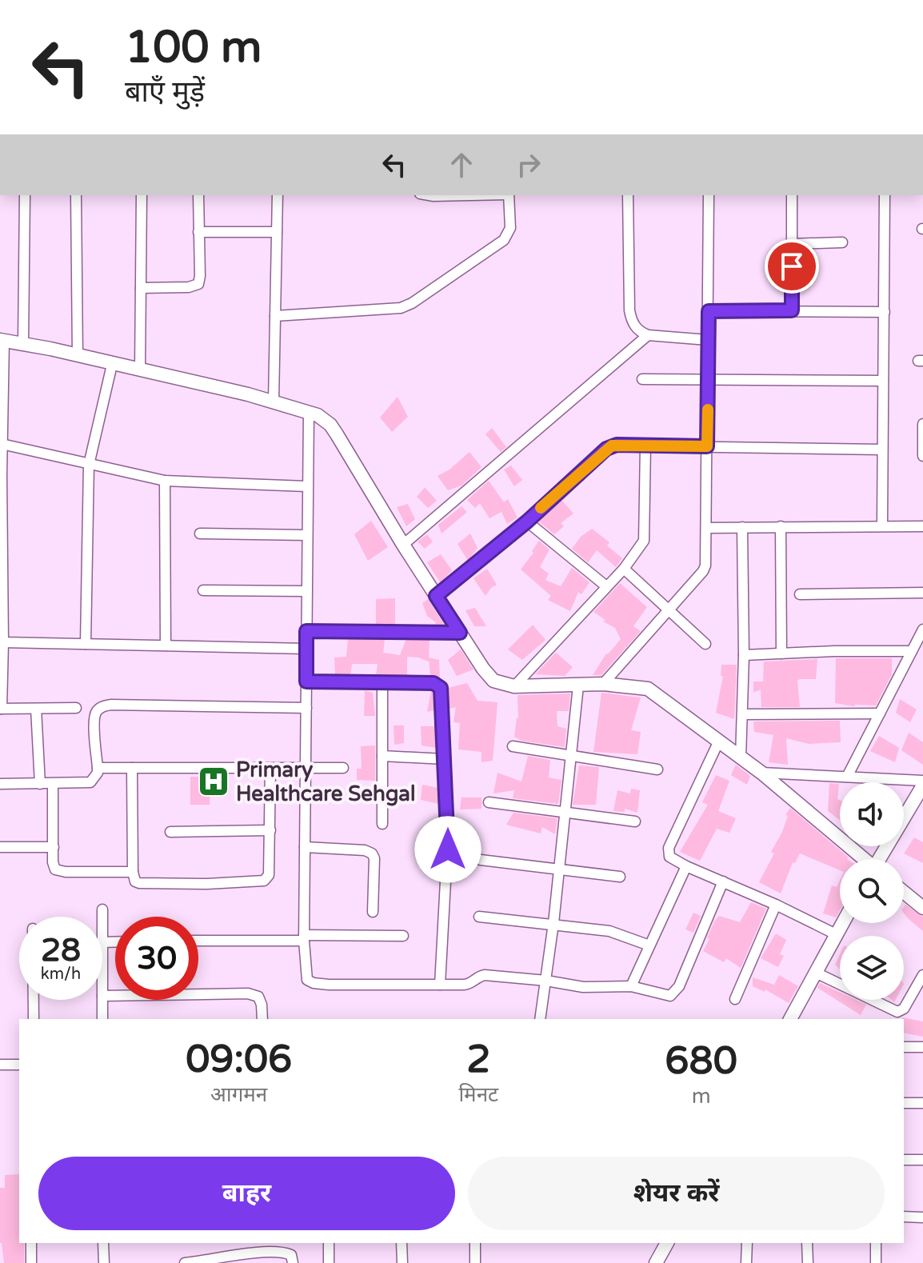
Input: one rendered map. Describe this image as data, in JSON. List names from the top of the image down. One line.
{"places":{"hospital":["Primary Healthcare Sehgal"]},"page":{"turn":["100 m","बाएँ मुड़ें"],"speed":"28 km/h","limit":"30","eta":["09:06","आगमन","2","मिनट","680","m"],"buttons":["बाहर","शेयर करें"]}}
